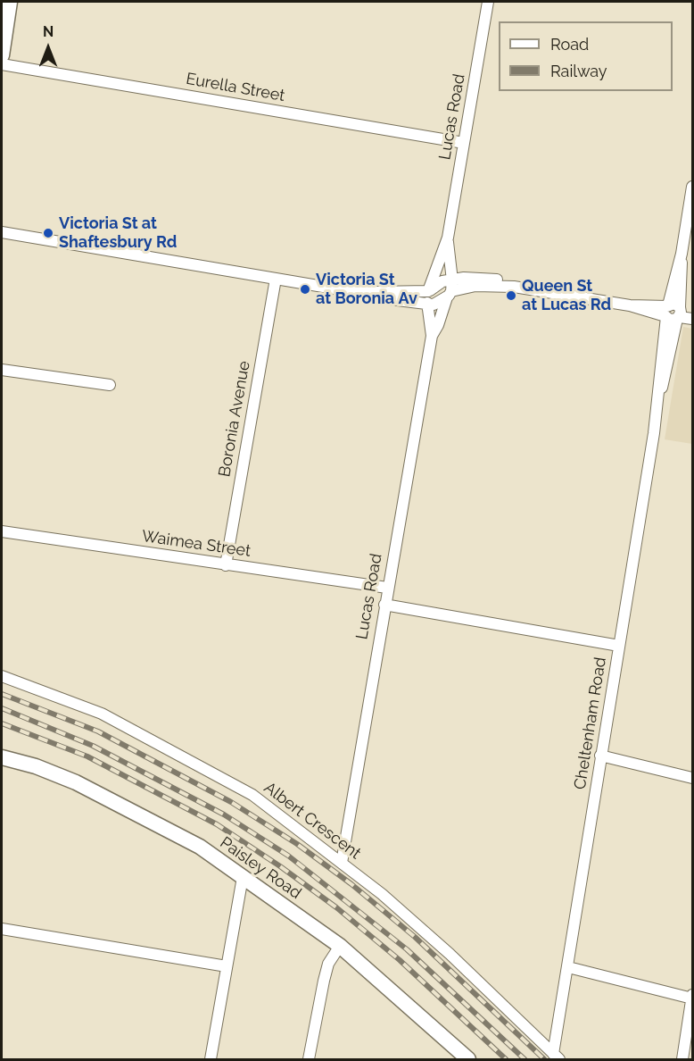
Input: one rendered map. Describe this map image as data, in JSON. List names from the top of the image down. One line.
{"streets":{"main road":["Paisley Road"],"street":["Eurella Street","Lucas Road","Boronia Avenue","Waimea Street","Cheltenham Road","Albert Crescent"]},"crossings":[["Eurella Street","Lucas Road"],["Lucas Road","Waimea Street"],["Lucas Road","Albert Crescent"],["Boronia Avenue","Waimea Street"],["Cheltenham Road","Albert Crescent"]],"places":["Victoria St at Shaftesbury Rd","Victoria St at Boronia Av","Queen St at Lucas Rd"],"legend":["Road","Railway"],"north":"top"}
